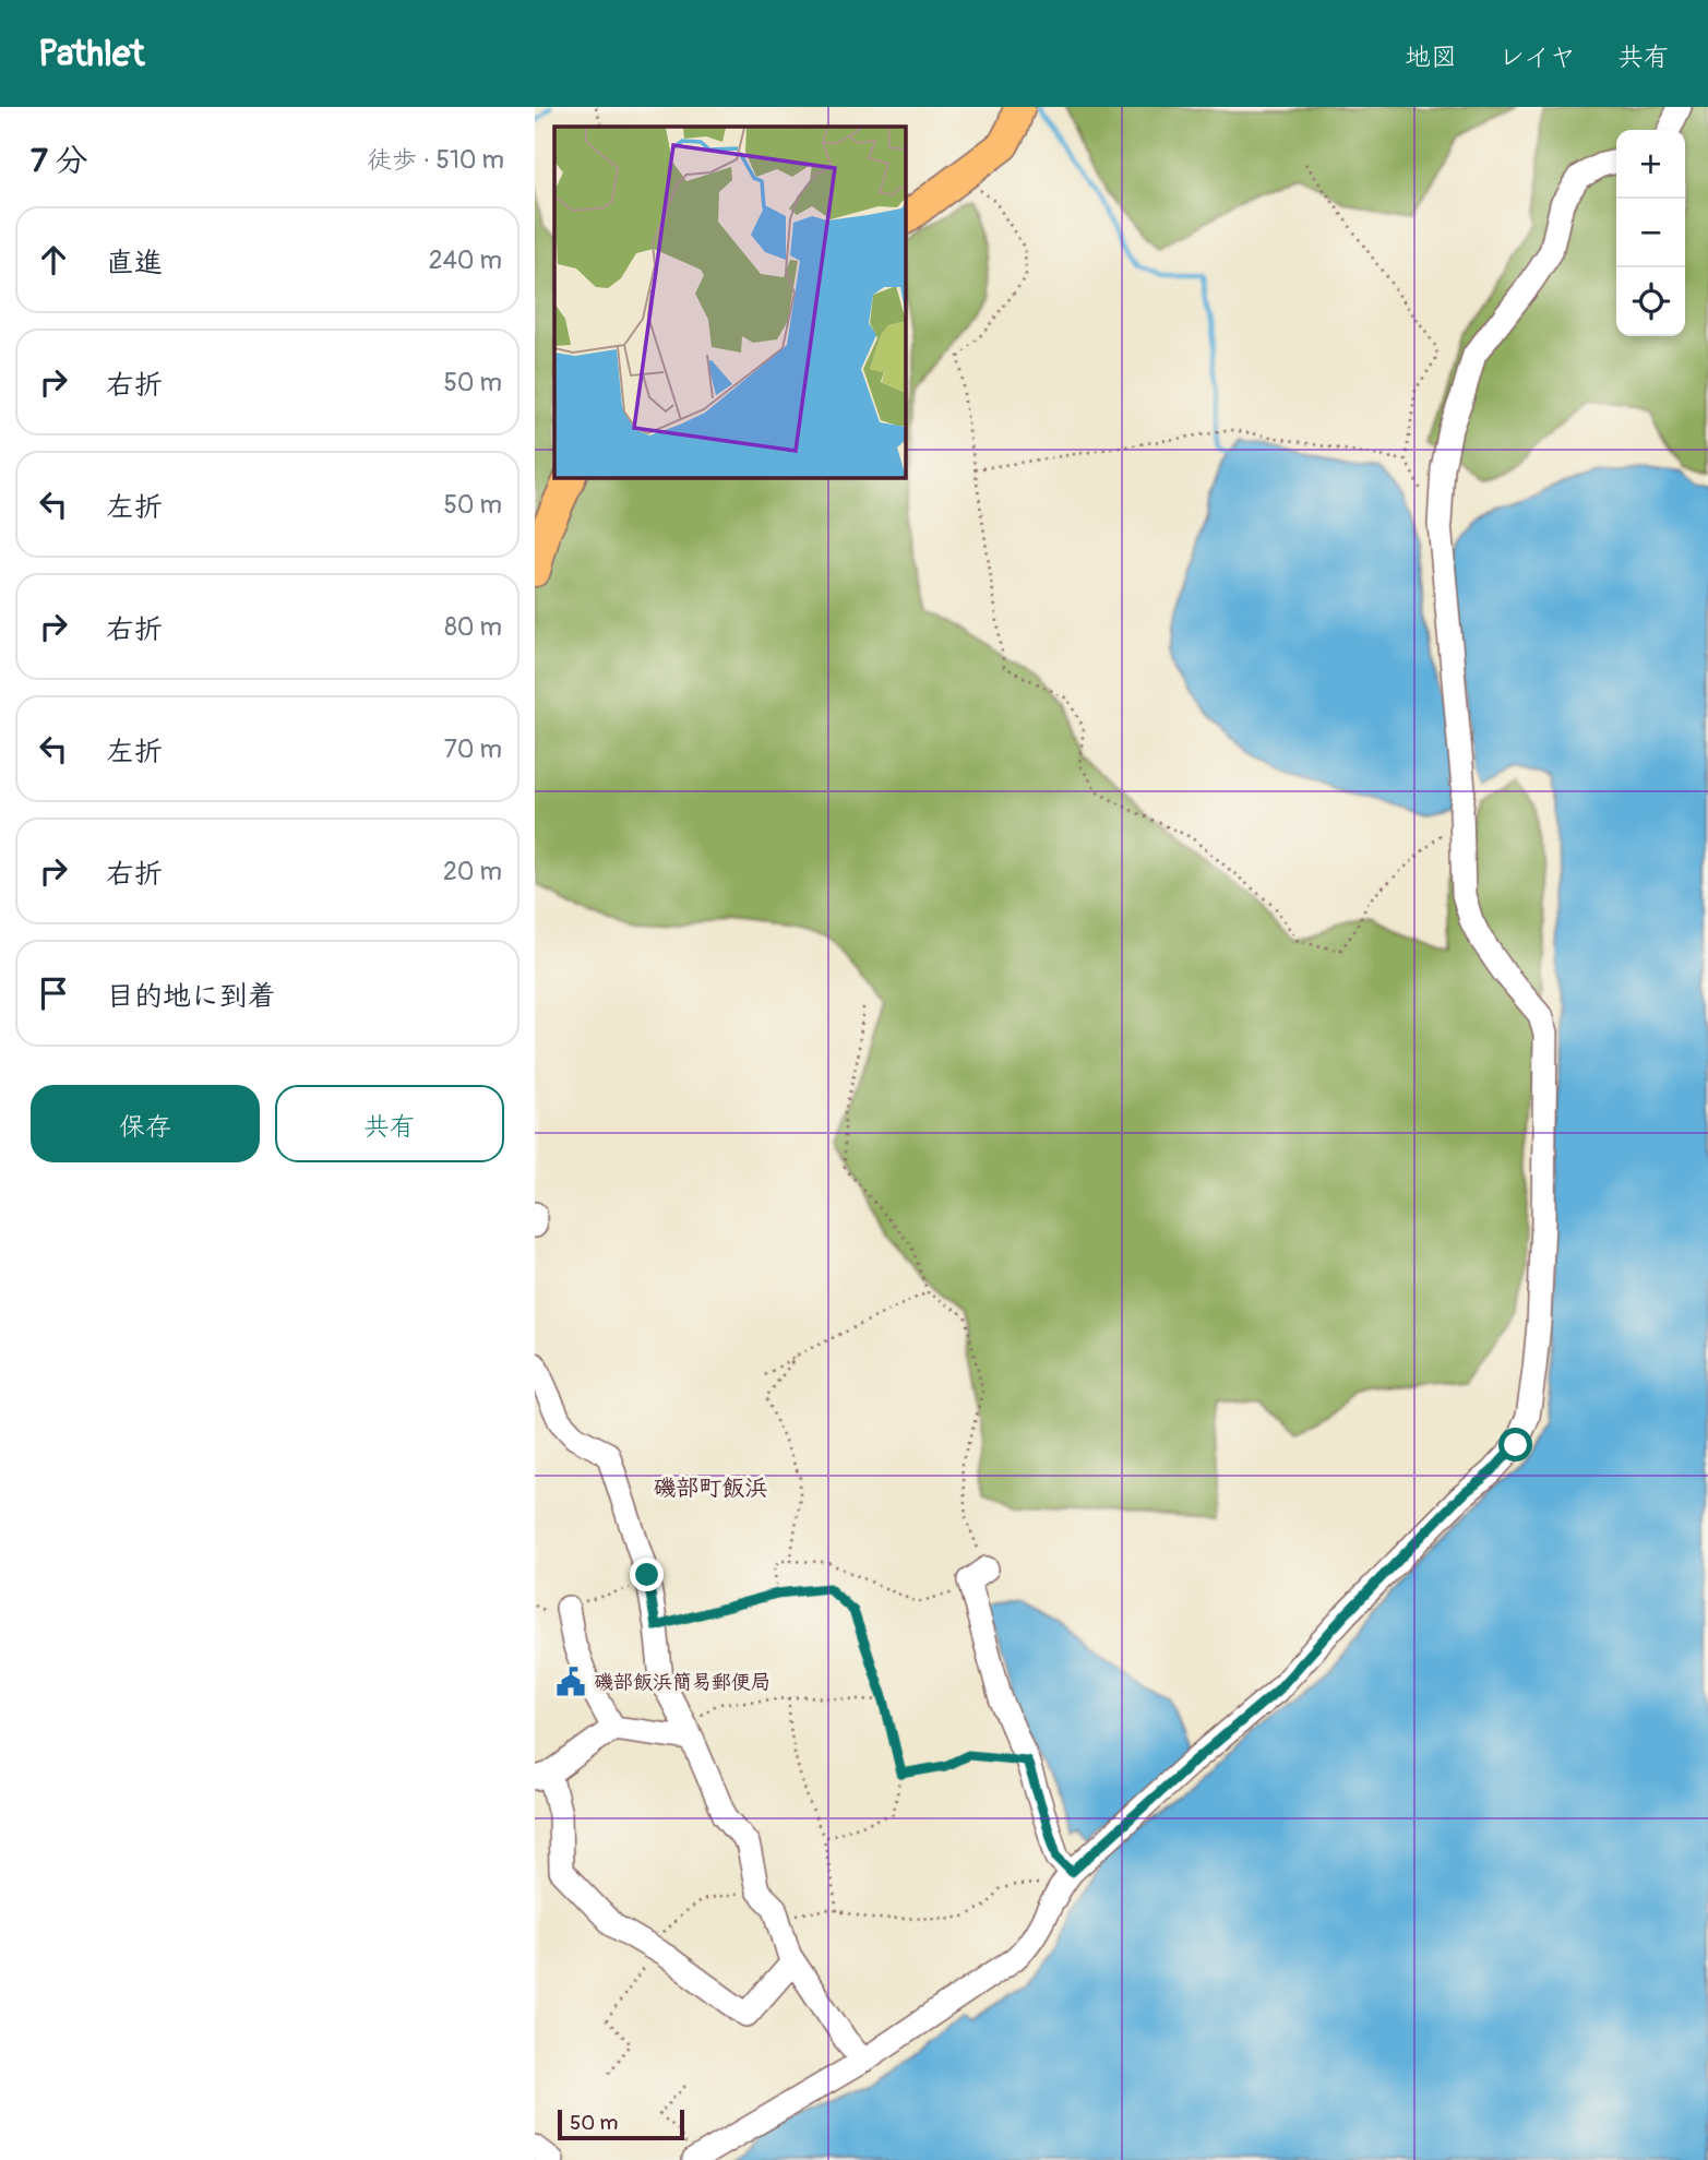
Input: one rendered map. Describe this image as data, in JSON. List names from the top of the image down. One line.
{"districts":["磯部町飯浜"],"places":{"public building":["磯部飯浜簡易郵便局"]},"scale_bar":"50 m","page":{"header":"Pathlet","nav":["地図","レイヤ","共有"],"heading":["7 分","徒歩 · 510 m"],"map_buttons":["+","−"],"list":[["直進","240 m"],["右折","50 m"],["左折","50 m"],["右折","80 m"],["左折","70 m"],["右折","20 m"],"目的地に到着"],"buttons":["保存","共有"],"scale":"50 m"}}
